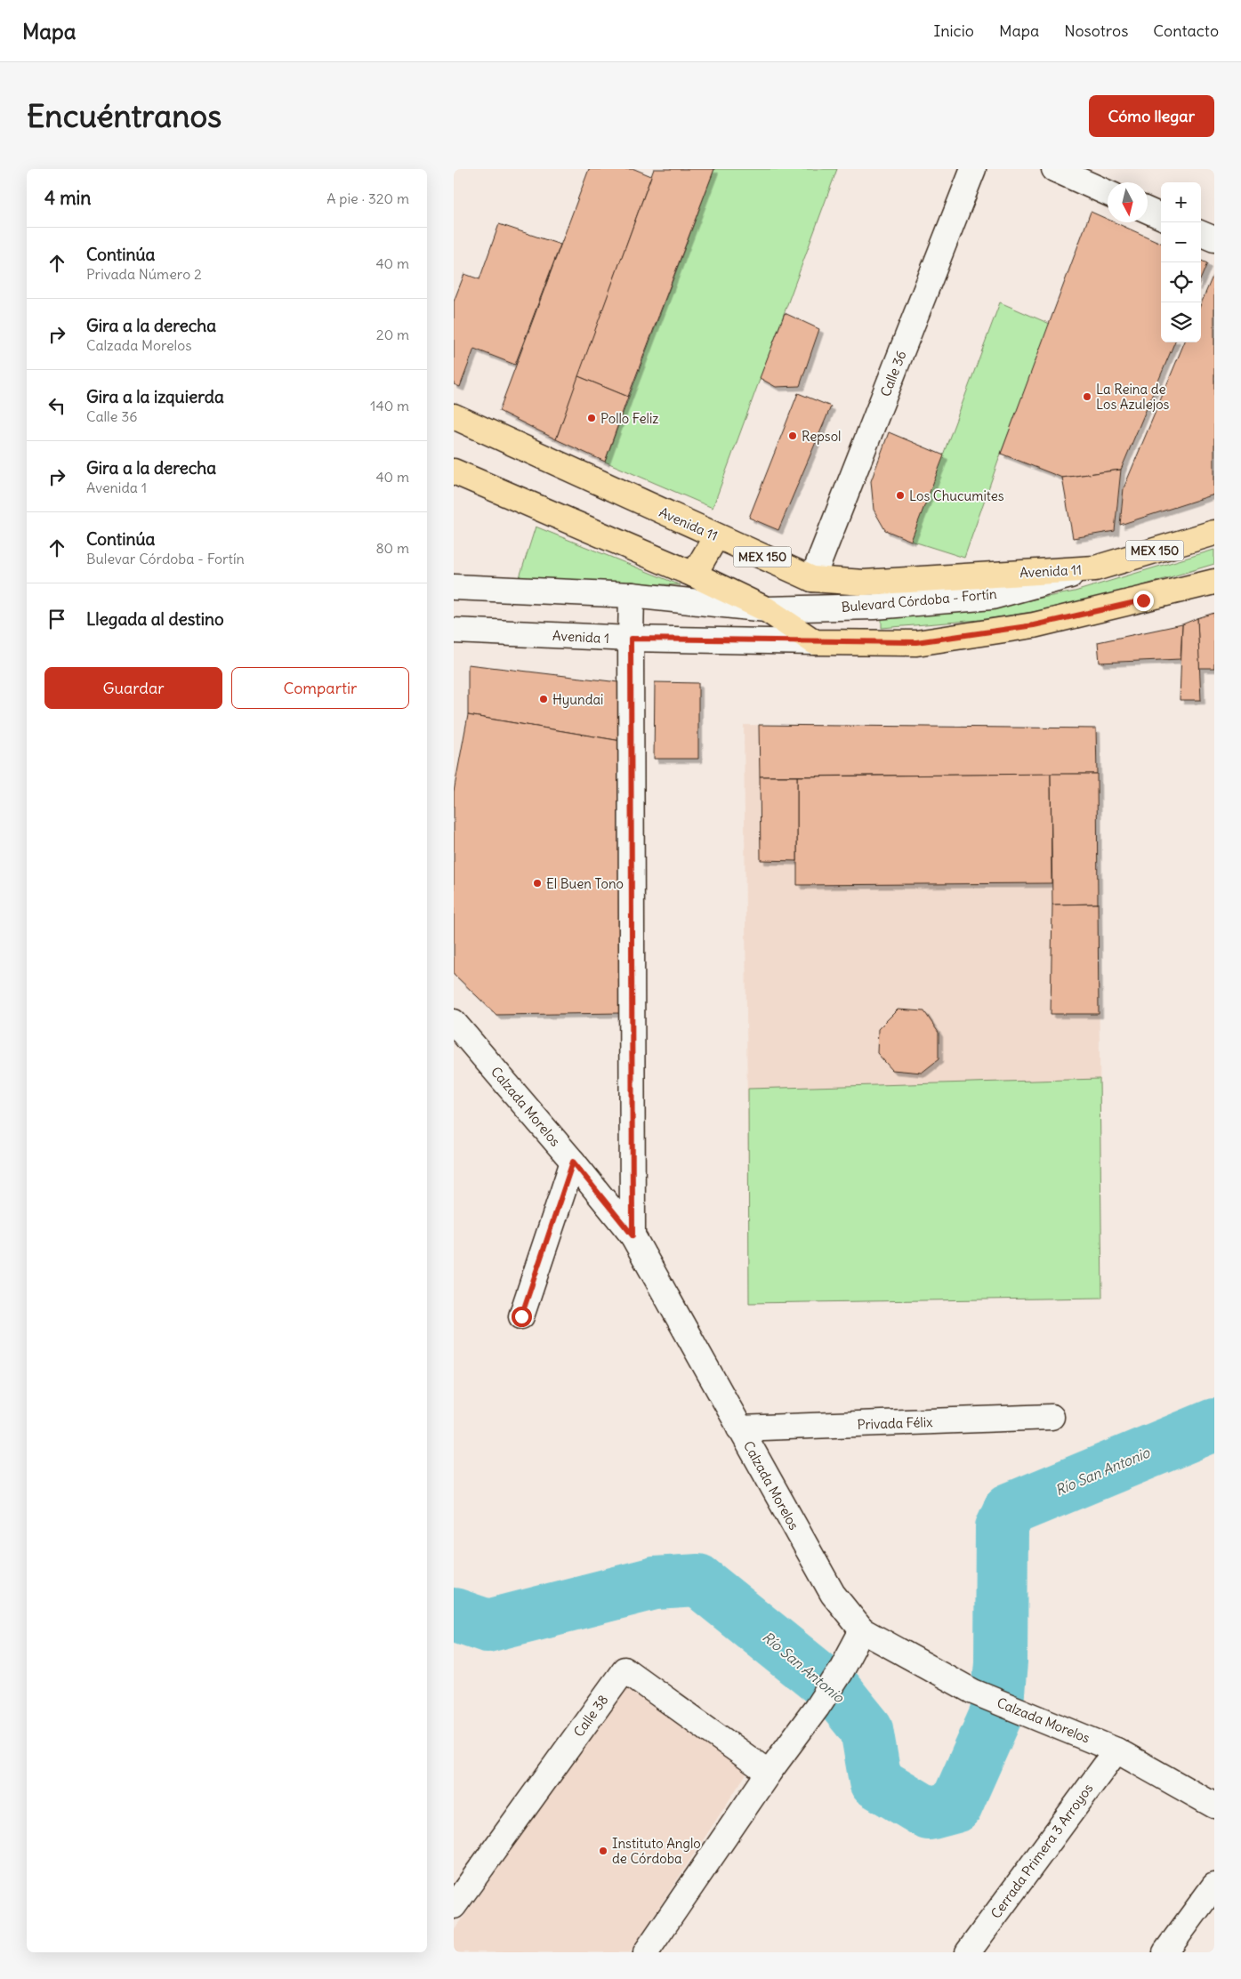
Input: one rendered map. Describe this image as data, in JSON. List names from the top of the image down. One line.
{"streets":{"main road":["Avenida 11","MEX 150"],"street":["Calle 36","Bulevard Córdoba - Fortín","Avenida 1","Calzada Morelos","Privada Félix","Calle 38","Cerrada Primera 3 Arroyos"]},"crossings":[["Calle 36","Avenida 11"],["Avenida 11","MEX 150"],["Avenida 11","Bulevard Córdoba - Fortín"],["MEX 150","Bulevard Córdoba - Fortín"],["Calzada Morelos","Privada Félix"],["Calzada Morelos","Cerrada Primera 3 Arroyos"]],"water":["Río San Antonio"],"places":["La Reina de Los Azulejos","Pollo Feliz","Repsol","Los Chucumites","Hyundai","El Buen Tono","Instituto Anglo de Córdoba"],"north":"bottom","page":{"header":"Mapa","nav":["Inicio","Mapa","Nosotros","Contacto"],"buttons":["Cómo llegar",["Guardar","Compartir"]],"title":"Encuéntranos","heading":["4 min","A pie · 320 m"],"map_buttons":["+","−"],"list":[["Continúa","Privada Número 2","40 m"],["Gira a la derecha","Calzada Morelos","20 m"],["Gira a la izquierda","Calle 36","140 m"],["Gira a la derecha","Avenida 1","40 m"],["Continúa","Bulevar Córdoba - Fortín","80 m"],"Llegada al destino"]}}
